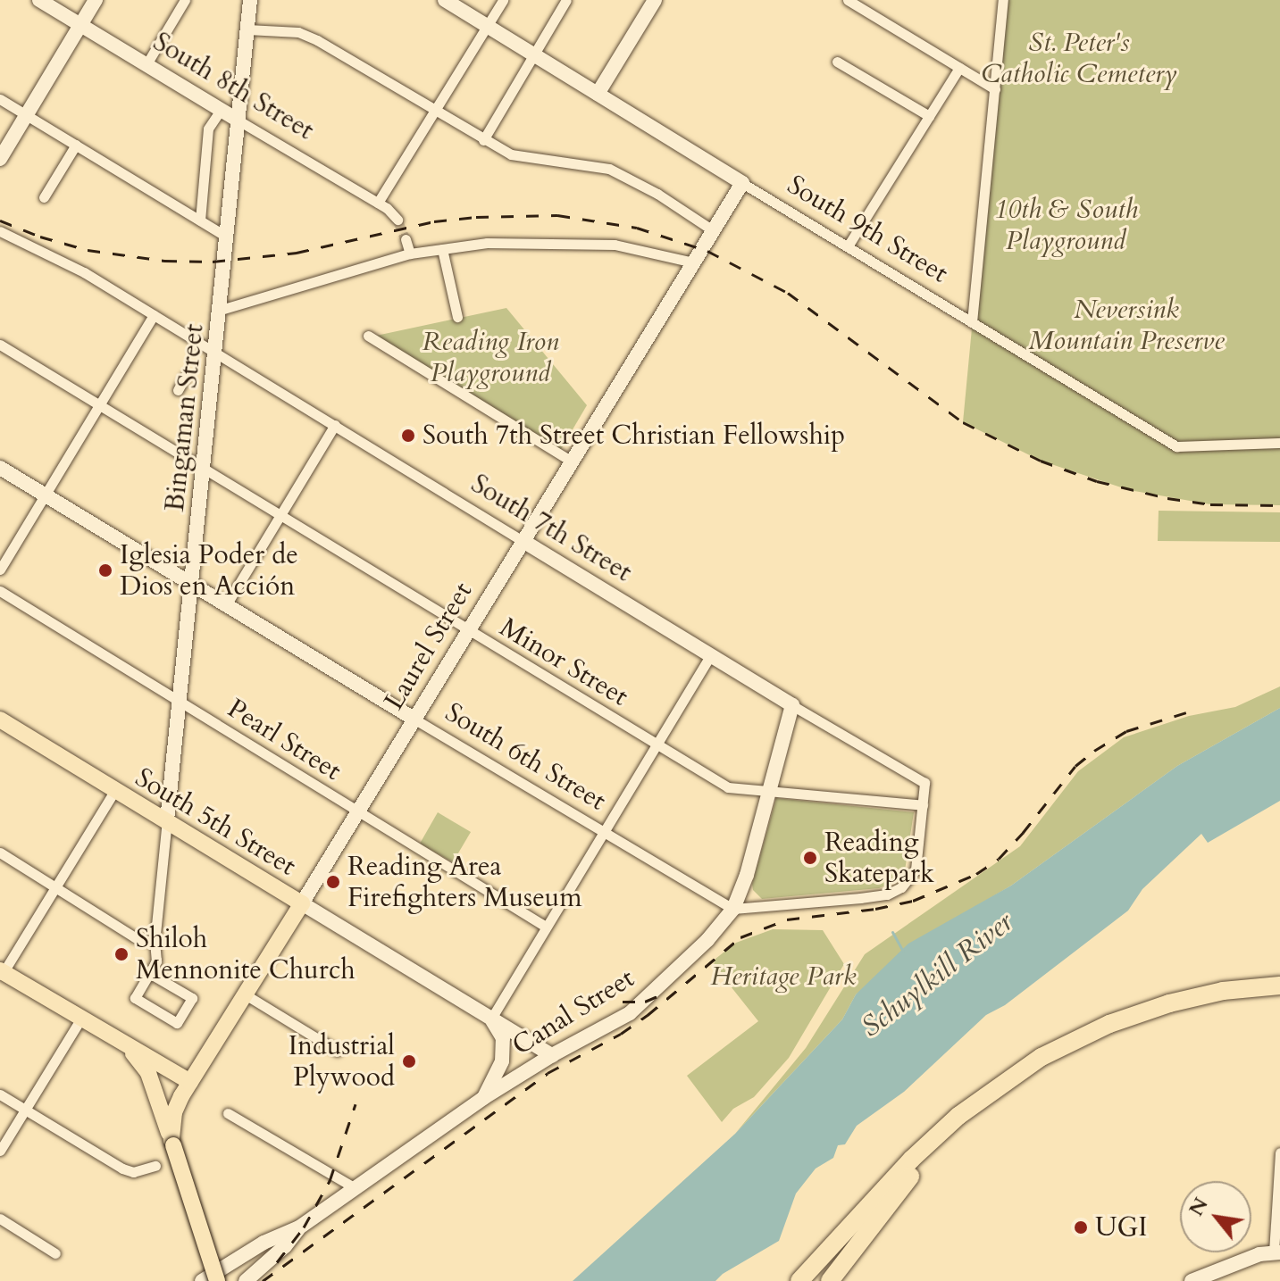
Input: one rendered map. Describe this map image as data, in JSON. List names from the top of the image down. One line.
{"streets":{"main road":["Laurel Street","South 5th Street"],"street":["South 8th Street","South 9th Street","Bingaman Street","South 7th Street","Minor Street","Pearl Street","South 6th Street","Canal Street"]},"crossings":[["South 8th Street","Bingaman Street"],["South 9th Street","Laurel Street"],["Bingaman Street","South 7th Street"],["Bingaman Street","Minor Street"],["Bingaman Street","Pearl Street"],["Bingaman Street","South 6th Street"],["Bingaman Street","South 5th Street"],["South 7th Street","Laurel Street"],["South 7th Street","Minor Street"],["South 7th Street","Canal Street"],["Laurel Street","Minor Street"],["Laurel Street","Pearl Street"],["Laurel Street","South 6th Street"],["Laurel Street","South 5th Street"],["Minor Street","Canal Street"],["South 6th Street","Canal Street"],["South 5th Street","Canal Street"]],"water":["Schuylkill River"],"parks":["St. Peter's Catholic Cemetery","10th & South Playground","Neversink Mountain Preserve","Reading Iron Playground","Heritage Park"],"places":["South 7th Street Christian Fellowship","Iglesia Poder de Dios en Acción","Reading Skatepark","Reading Area Firefighters Museum","Shiloh Mennonite Church","Industrial Plywood","UGI"],"north":"top left"}
